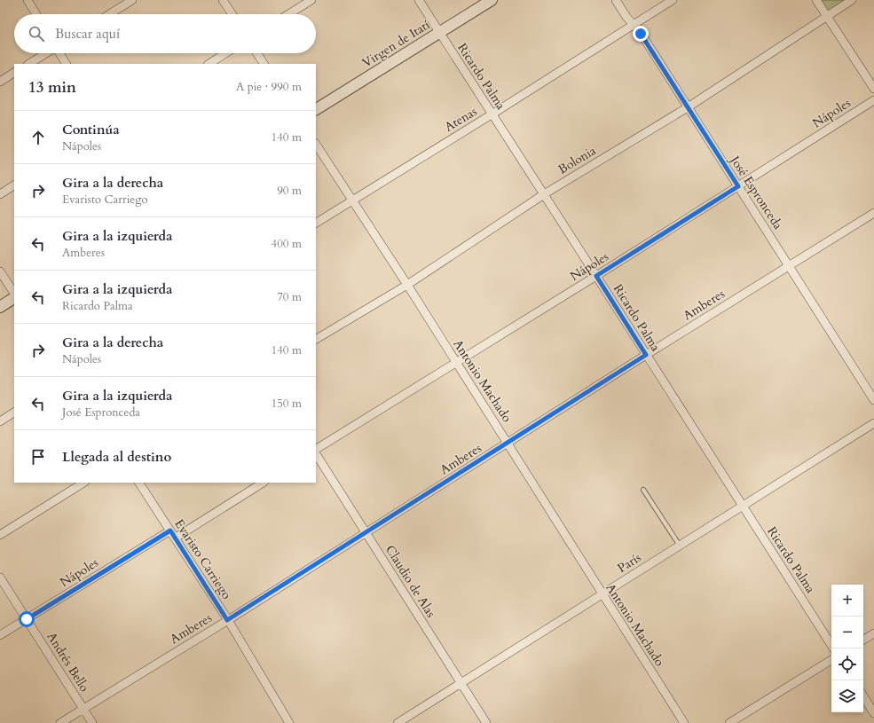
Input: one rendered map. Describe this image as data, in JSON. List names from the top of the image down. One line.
{"streets":{"street":["Virgen de Itatí","Ricardo Palma","Nápoles","Atenas","Bolonia","José Espronceda","Amberes","Antonio Machado","Evaristo Carriego","París","Claudio de Alas","Andrés Bello"]},"crossings":[["Virgen de Itatí","Ricardo Palma"],["Ricardo Palma","Nápoles"],["Ricardo Palma","Atenas"],["Ricardo Palma","Bolonia"],["Ricardo Palma","Amberes"],["Ricardo Palma","París"],["Nápoles","José Espronceda"],["Nápoles","Antonio Machado"],["Nápoles","Evaristo Carriego"],["Nápoles","Andrés Bello"],["Atenas","José Espronceda"],["Atenas","Antonio Machado"],["Bolonia","José Espronceda"],["Bolonia","Antonio Machado"],["José Espronceda","Amberes"],["Amberes","Antonio Machado"],["Amberes","Evaristo Carriego"],["Amberes","Claudio de Alas"],["Amberes","Andrés Bello"],["Antonio Machado","París"],["París","Claudio de Alas"]],"page":{"search":"Buscar aquí","heading":["13 min","A pie · 990 m"],"list":[["Continúa","Nápoles","140 m"],["Gira a la derecha","Evaristo Carriego","90 m"],["Gira a la izquierda","Amberes","400 m"],["Gira a la izquierda","Ricardo Palma","70 m"],["Gira a la derecha","Nápoles","140 m"],["Gira a la izquierda","José Espronceda","150 m"],"Llegada al destino"],"map_buttons":["+","−"]}}
